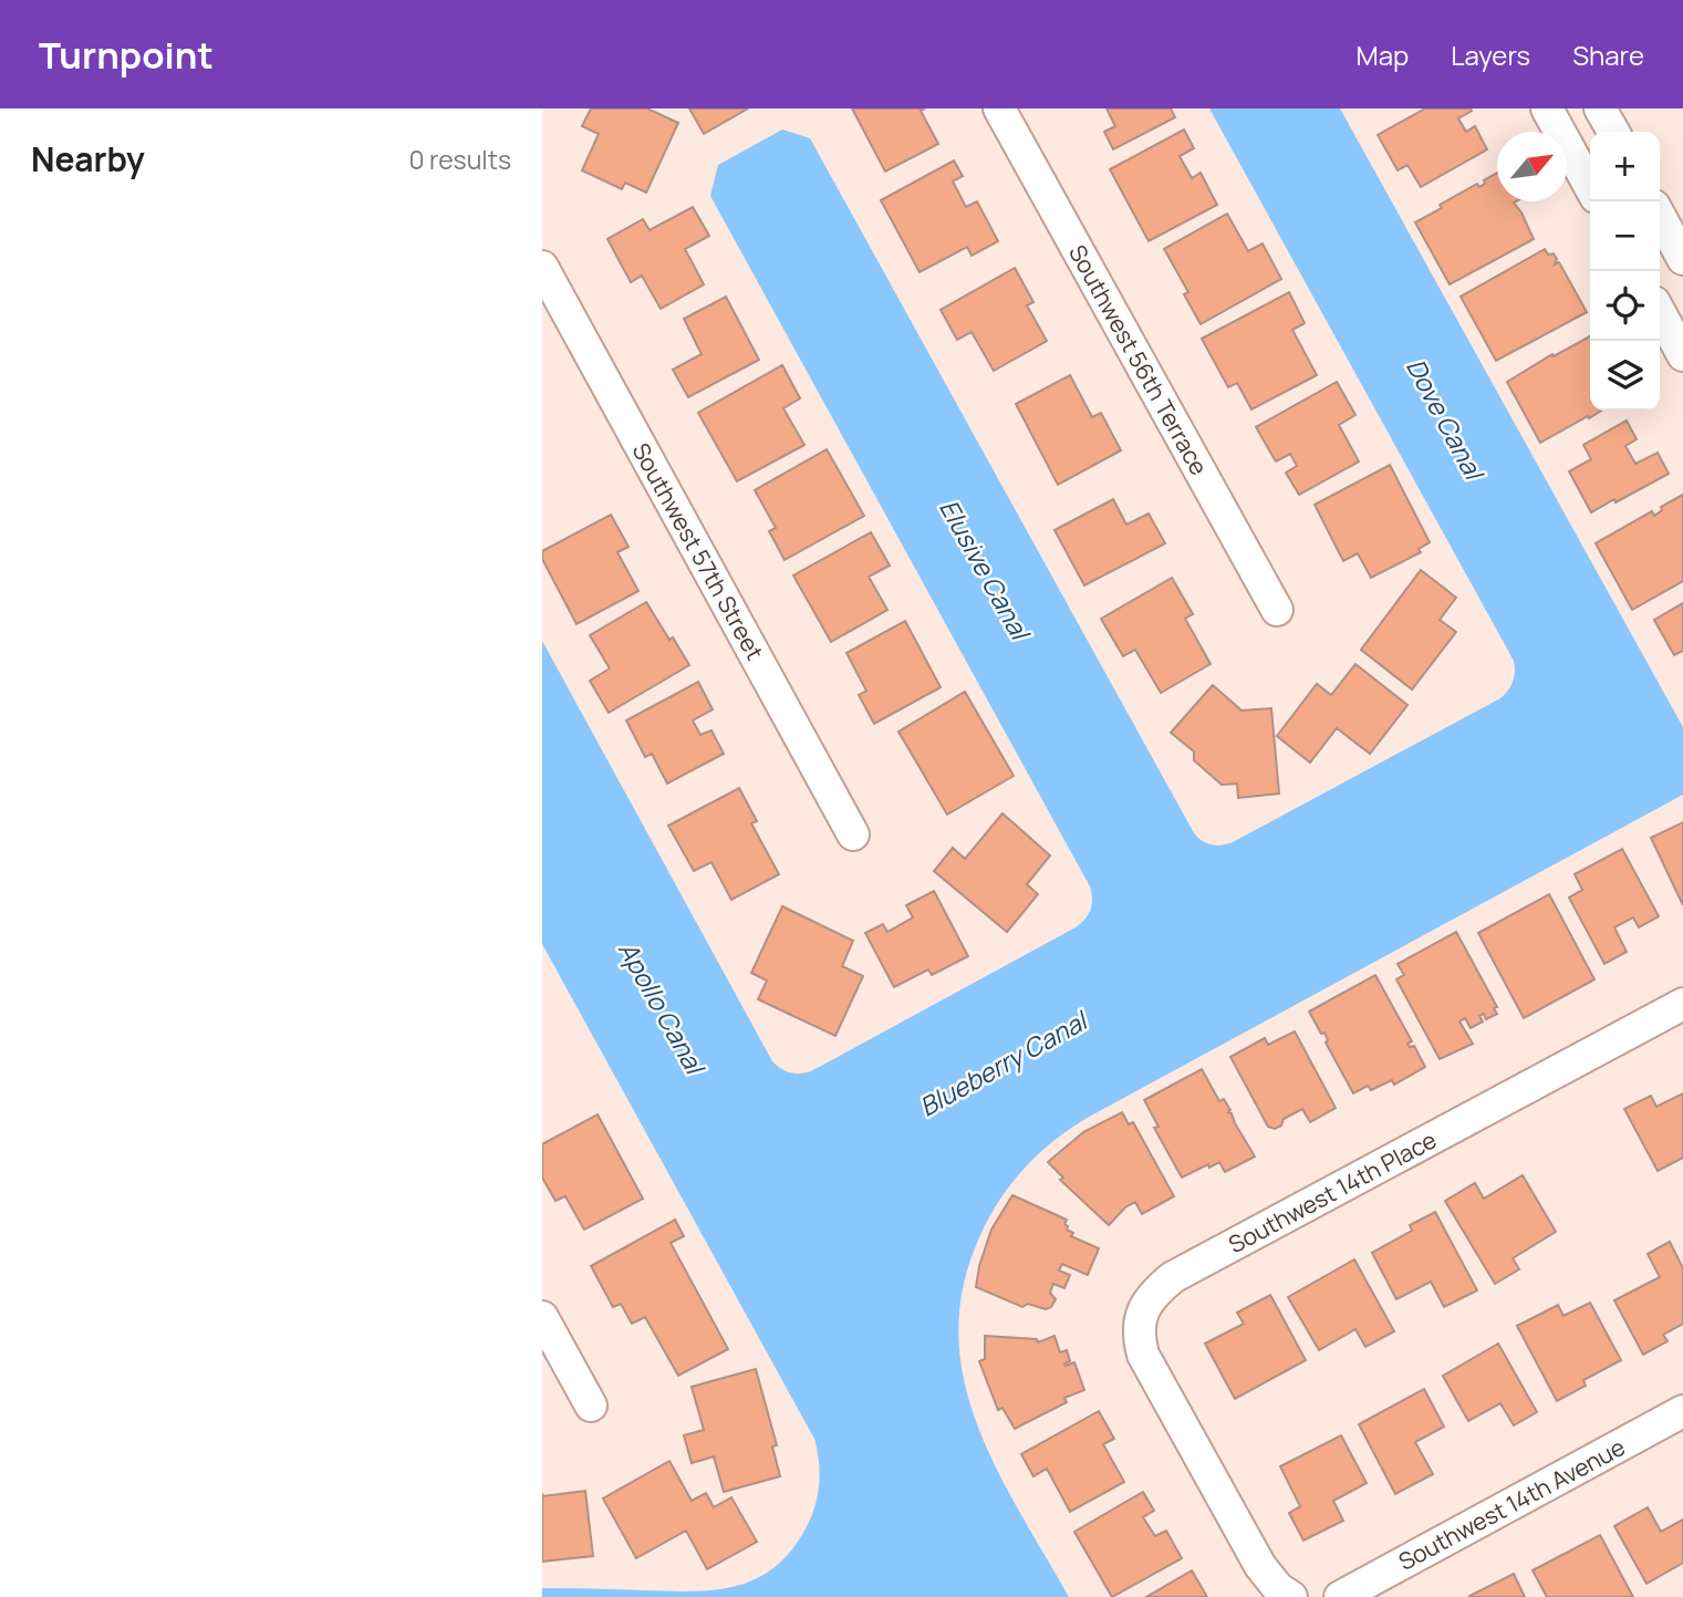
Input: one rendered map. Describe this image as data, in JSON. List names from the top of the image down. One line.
{"streets":{"street":["Southwest 56th Terrace","Southwest 57th Street","Southwest 14th Place","Southwest 14th Avenue"]},"water":["Dove Canal","Elusive Canal","Apollo Canal","Blueberry Canal"],"north":"top right","page":{"header":"Turnpoint","nav":["Map","Layers","Share"],"heading":["Nearby","0 results"],"map_buttons":["+","−"]}}
